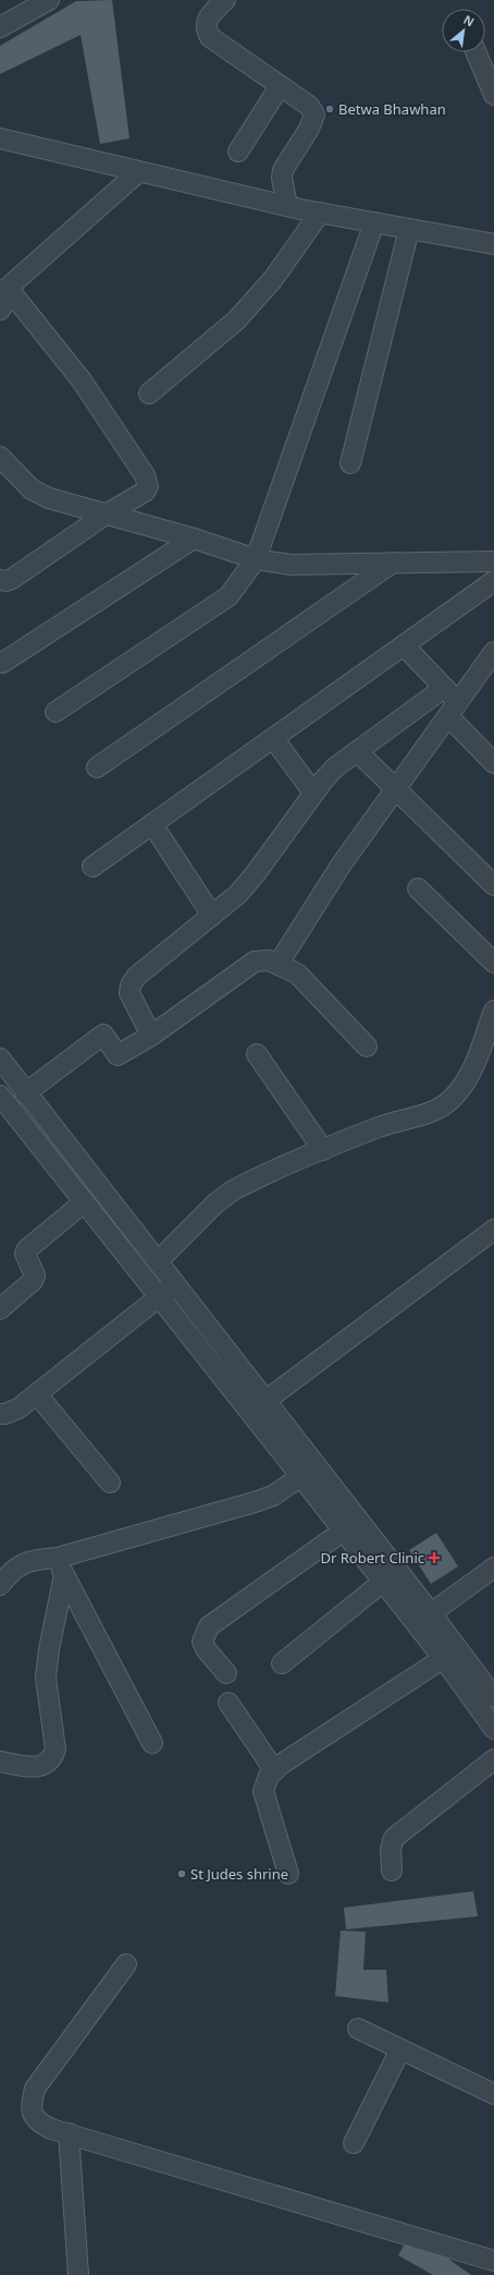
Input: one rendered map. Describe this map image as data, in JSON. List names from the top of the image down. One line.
{"places":{"other":["Betwa Bhawhan","St Judes shrine"],"health":["Dr Robert Clinic"]},"north":"top right"}
